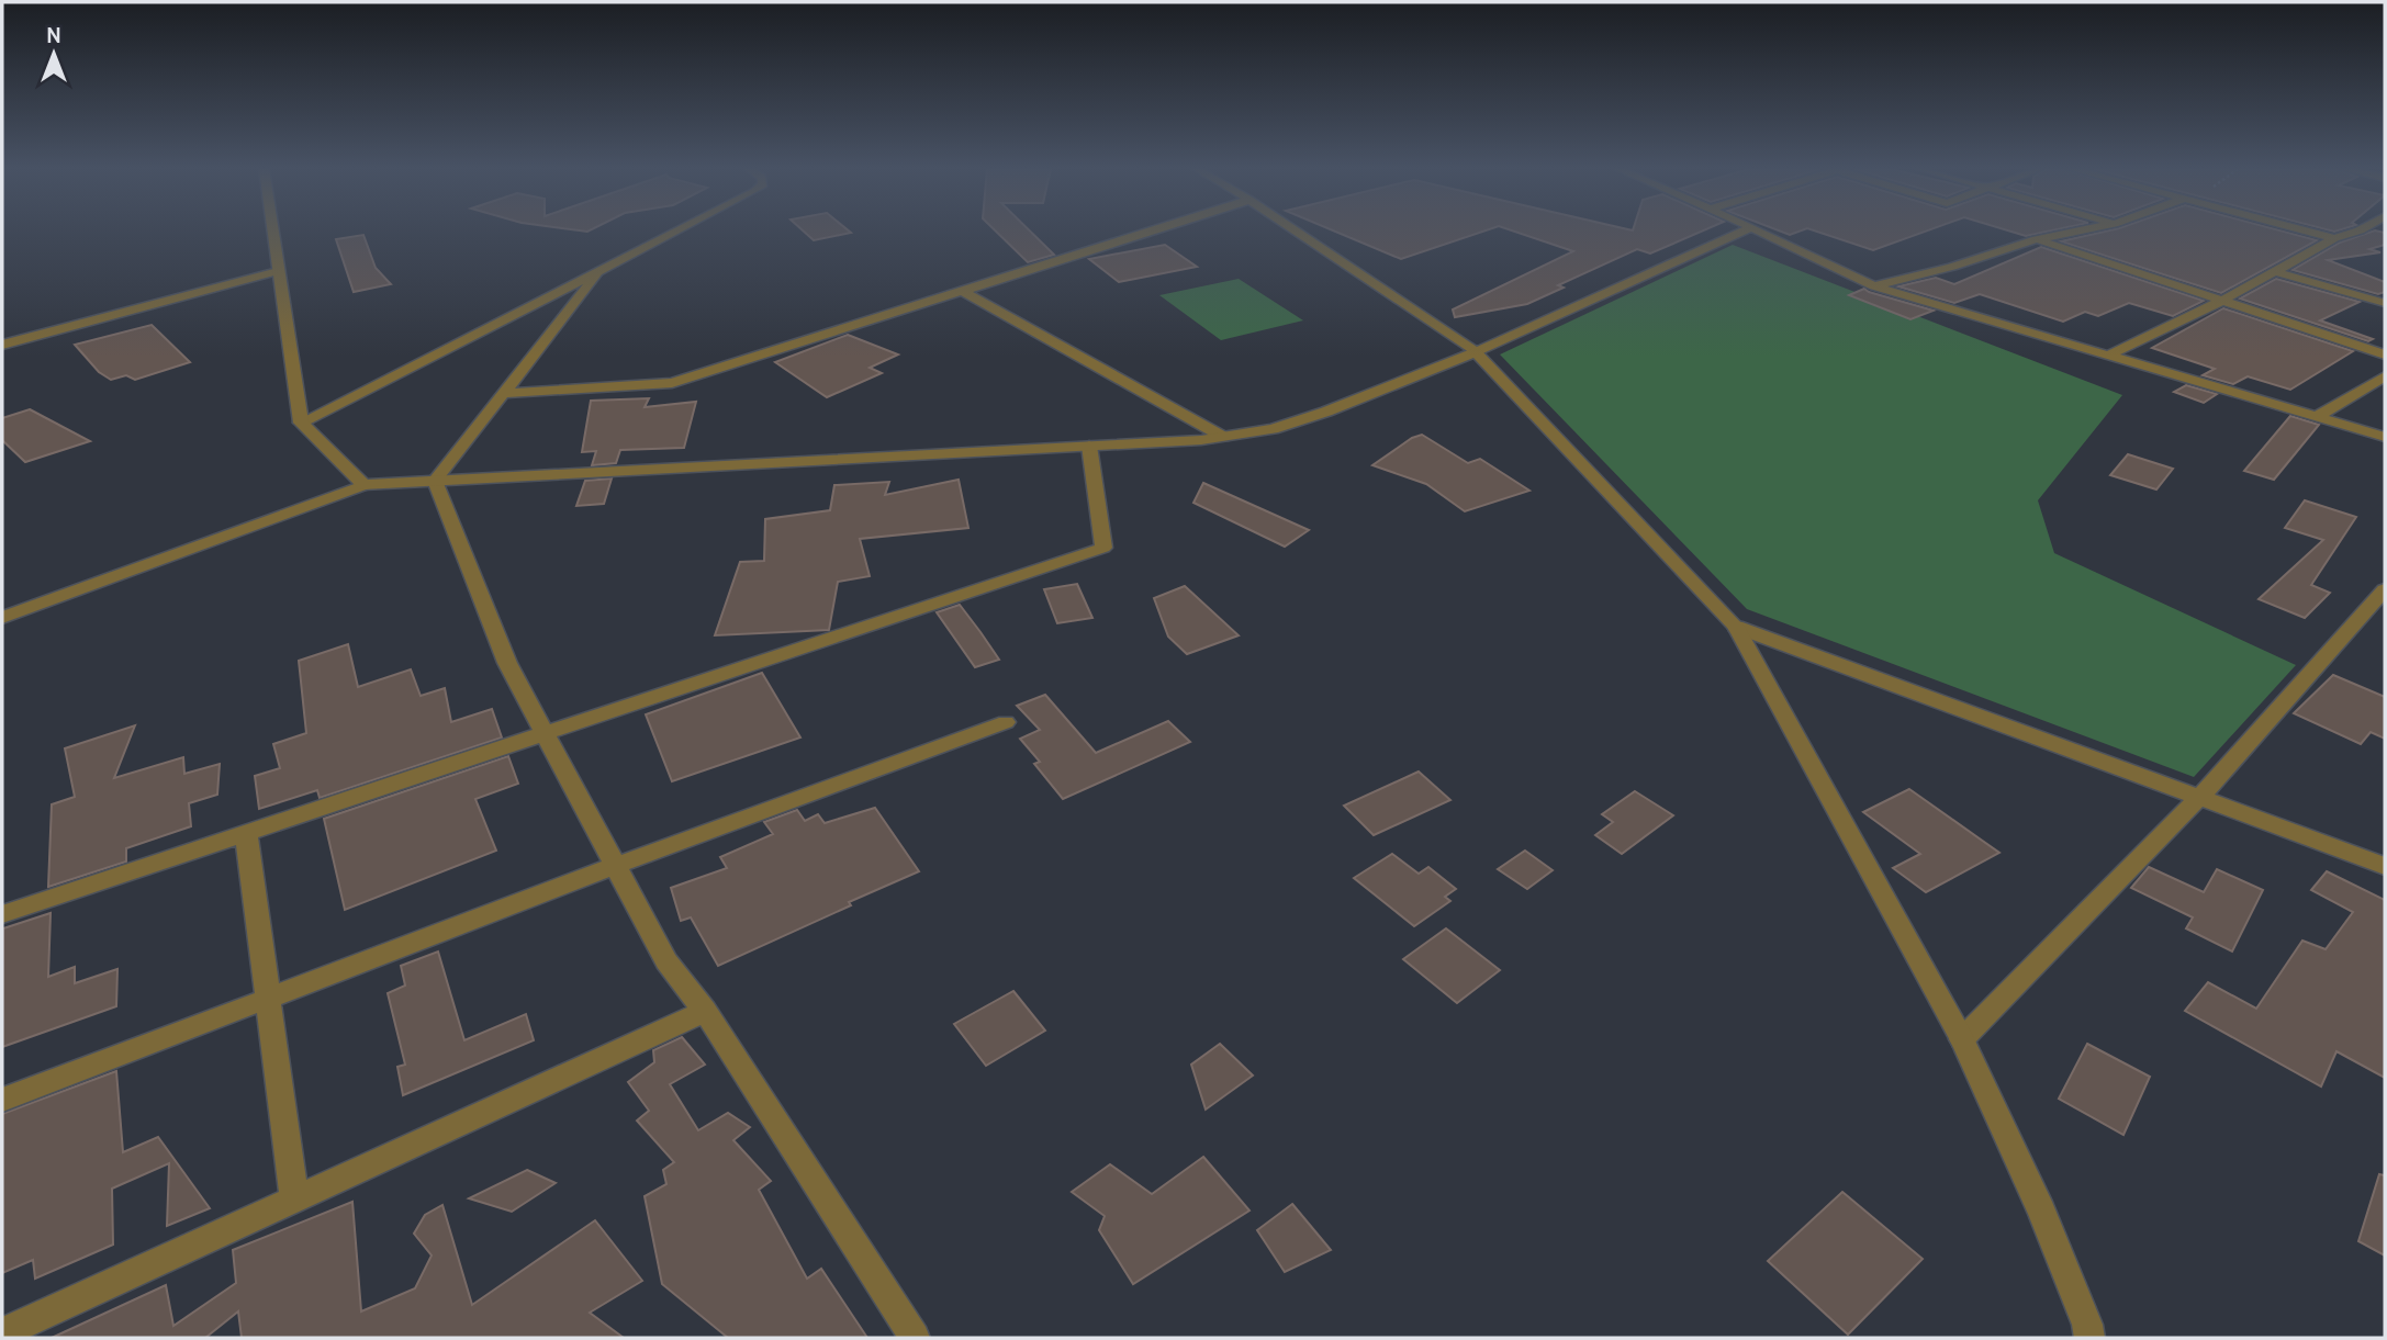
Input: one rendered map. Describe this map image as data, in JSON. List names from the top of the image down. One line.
{"north":"top"}
